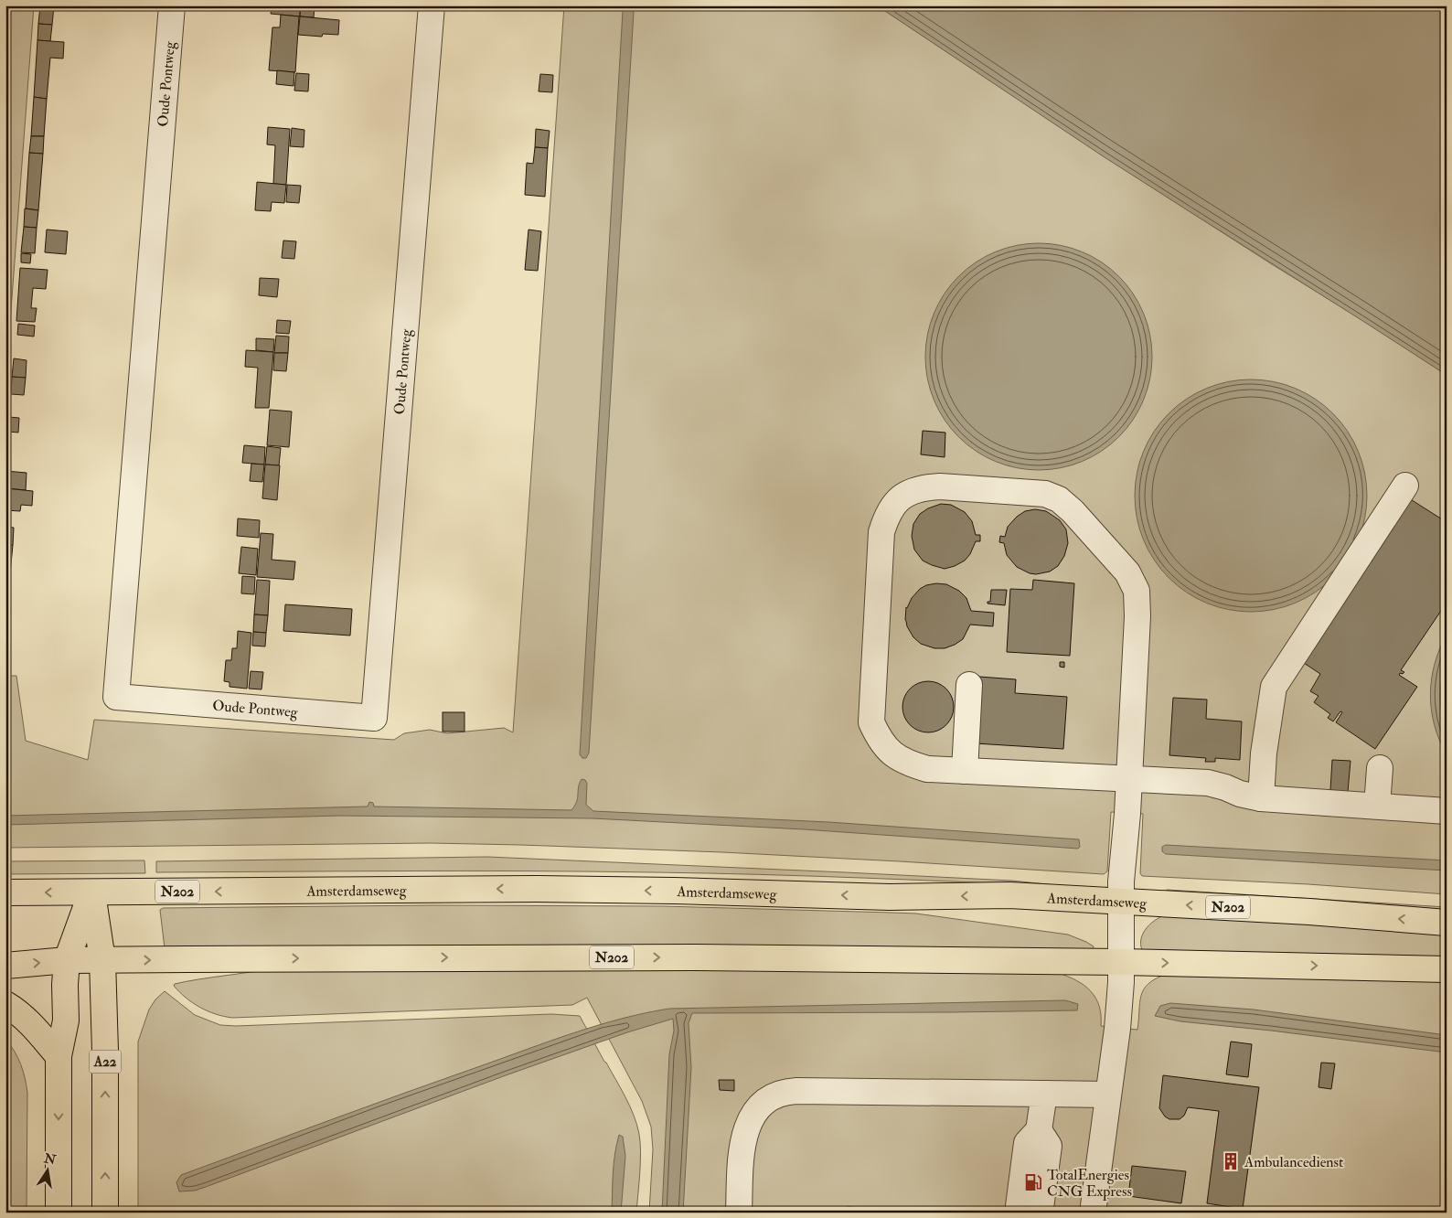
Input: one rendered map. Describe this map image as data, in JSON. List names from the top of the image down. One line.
{"streets":{"main road":["Amsterdamseweg","N202","A22"],"street":["Oude Pontweg"]},"crossings":[["Amsterdamseweg","A22"],["N202","A22"]],"places":{"building":["Ambulancedienst"],"fuel station":["TotalEnergies CNG Express"]},"north":"top"}
